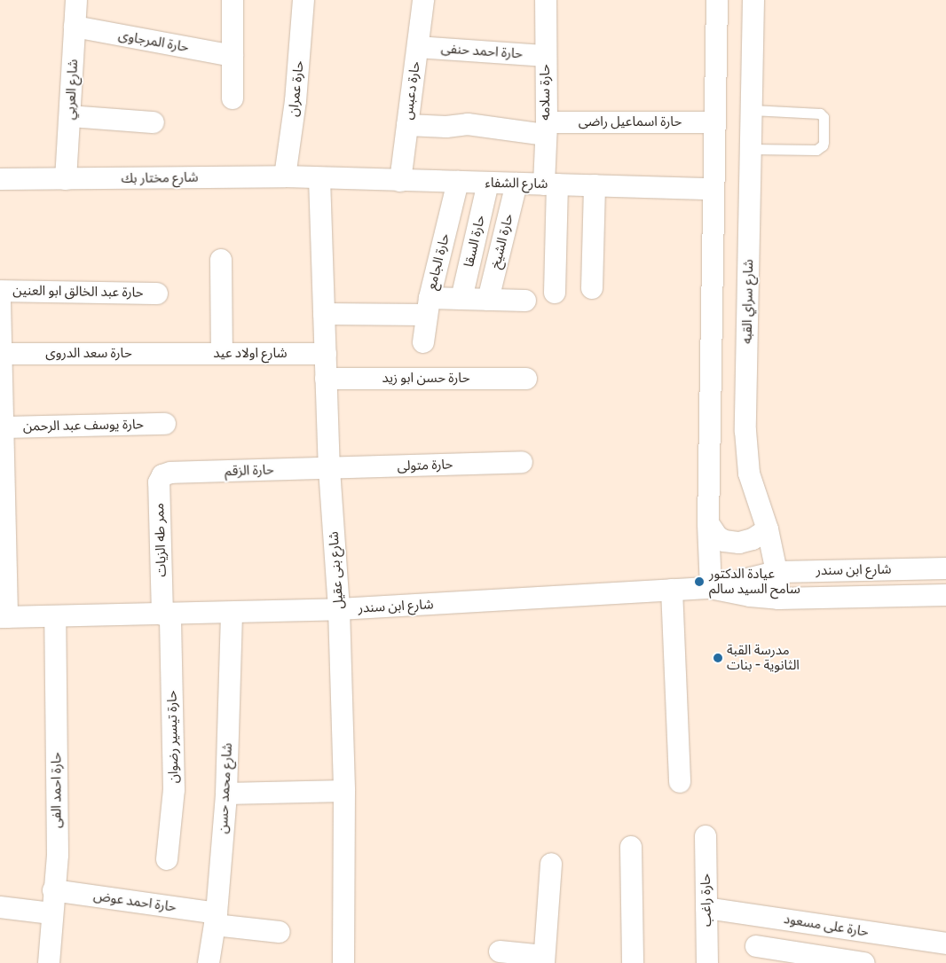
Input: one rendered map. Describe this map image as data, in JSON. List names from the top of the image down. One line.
{"streets":{"street":["حارة المرجاوى","حارة احمد حنفى","حارة عمران","شارع العربي","حارة دعبس","حارة سلامه","حارة اسماعيل راضى","شارع مختار بك","شارع الشفاء","حارة السقا","حارة الشيخ","حارة الجامع","حارة عبد الخالق ابو العنين","شارع سراي القبه","حارة سعد الدروى","شارع اولاد عيد","حارة حسن ابو زيد","حارة يوسف عبد الرحمن","حارة متولى","حارة الزقم","ممر طه الزيات","شارع بنى عقيل","شارع ابن سندر","حارة تيسير رضوان","شارع محمد حسن","حارة احمد الفى","حارة راغب","حارة احمد عوض","حارة على مسعود"]},"crossings":[["حارة المرجاوى","شارع العربي"],["حارة احمد حنفى","حارة دعبس"],["حارة احمد حنفى","حارة سلامه"],["حارة عمران","شارع مختار بك"],["شارع العربي","شارع مختار بك"],["حارة دعبس","حارة اسماعيل راضى"],["حارة دعبس","شارع الشفاء"],["حارة سلامه","حارة اسماعيل راضى"],["حارة سلامه","شارع الشفاء"],["شارع مختار بك","شارع الشفاء"],["شارع مختار بك","شارع بنى عقيل"],["شارع الشفاء","حارة السقا"],["شارع الشفاء","حارة الشيخ"],["شارع الشفاء","حارة الجامع"],["شارع الشفاء","شارع بنى عقيل"],["شارع سراي القبه","شارع ابن سندر"],["حارة سعد الدروى","شارع اولاد عيد"],["شارع اولاد عيد","شارع بنى عقيل"],["حارة حسن ابو زيد","شارع بنى عقيل"],["حارة متولى","حارة الزقم"],["حارة متولى","شارع بنى عقيل"],["حارة الزقم","ممر طه الزيات"],["حارة الزقم","شارع بنى عقيل"],["ممر طه الزيات","شارع ابن سندر"],["ممر طه الزيات","حارة تيسير رضوان"],["شارع بنى عقيل","شارع ابن سندر"],["شارع ابن سندر","حارة تيسير رضوان"],["شارع ابن سندر","شارع محمد حسن"],["شارع ابن سندر","حارة احمد الفى"],["شارع محمد حسن","حارة احمد عوض"],["حارة احمد الفى","حارة احمد عوض"],["حارة راغب","حارة على مسعود"]],"places":["عيادة الدكتور سامح السيد سالم","مدرسة القبة الثانوية - بنات"]}
